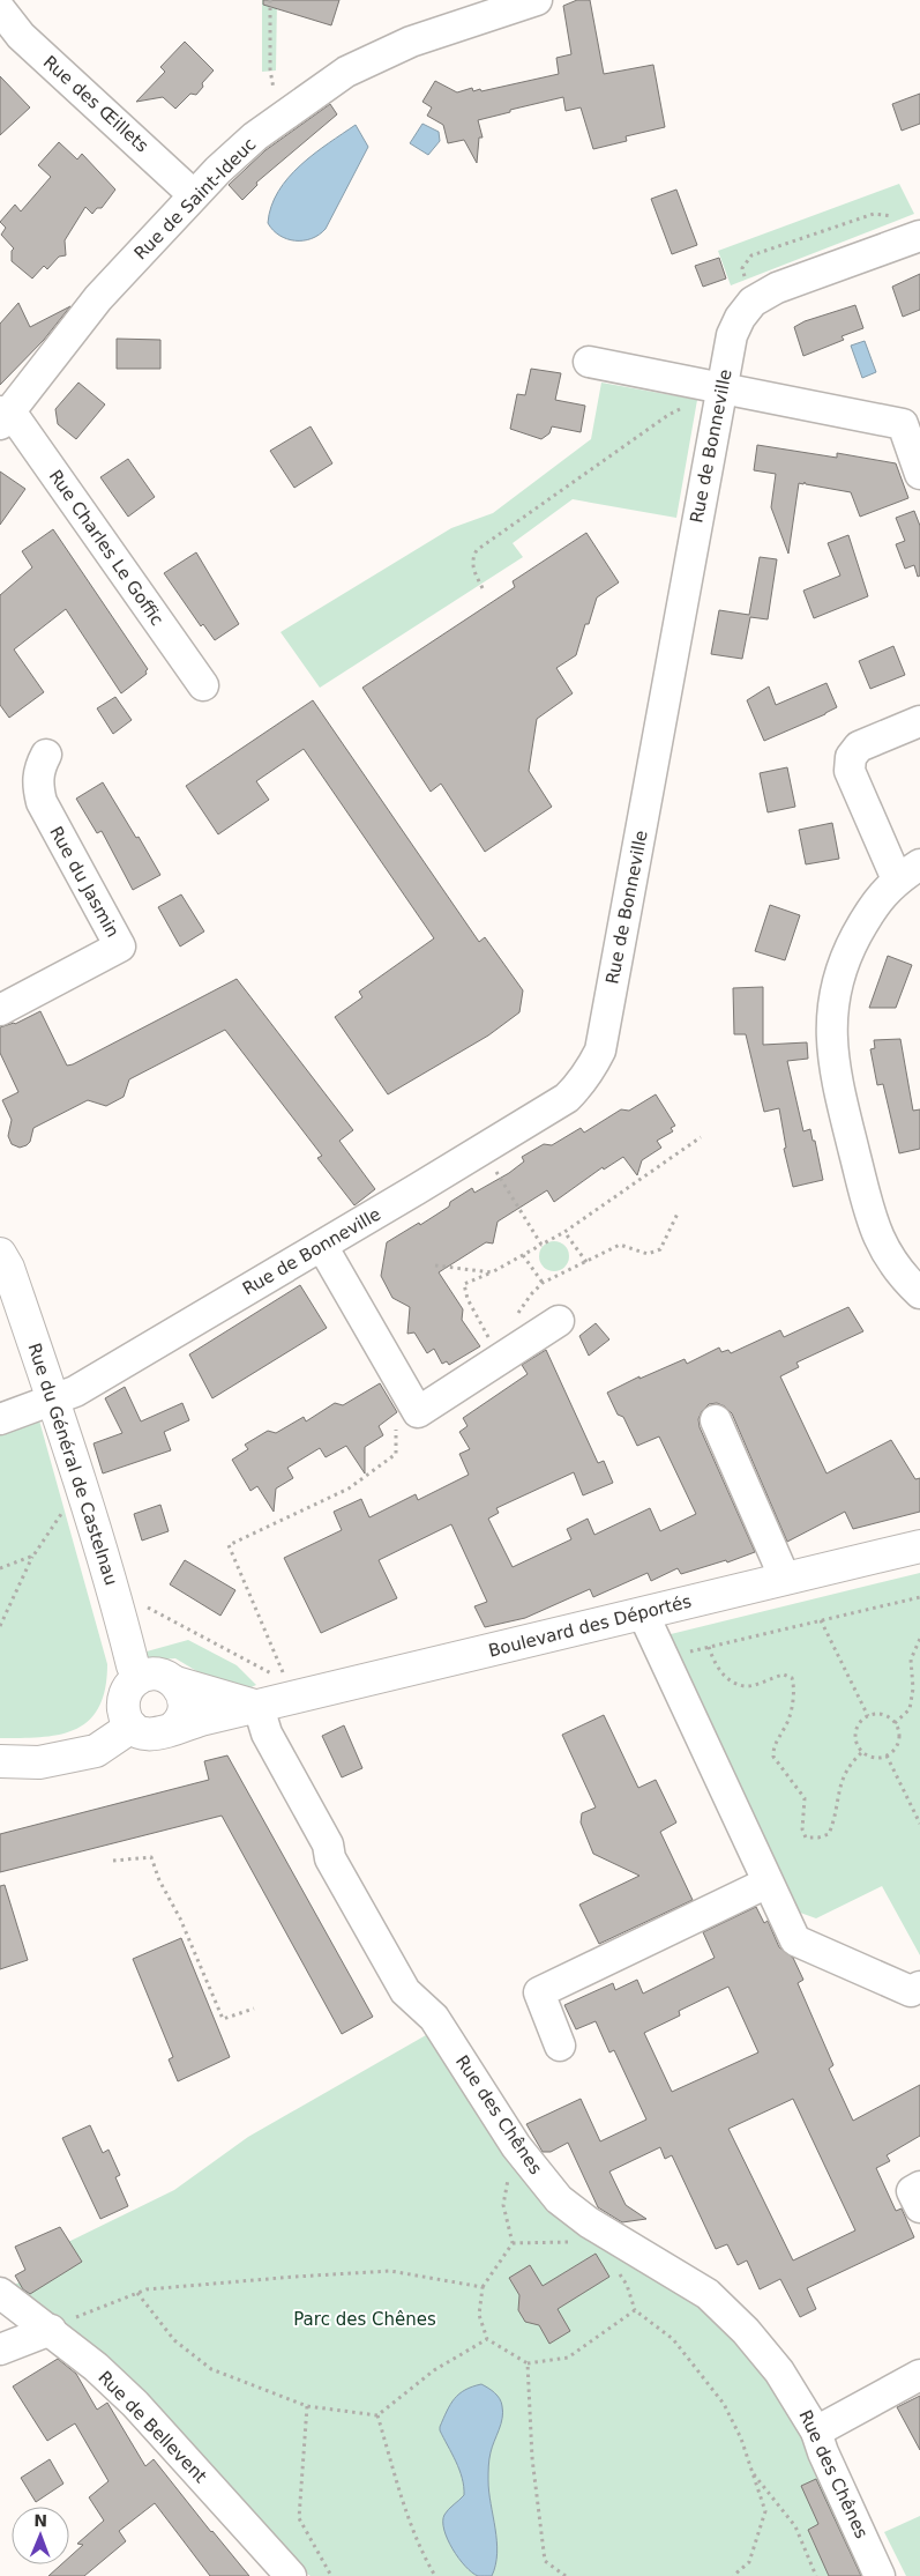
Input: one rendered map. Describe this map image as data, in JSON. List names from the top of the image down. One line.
{"streets":{"main road":["Rue du Général de Castelnau","Boulevard des Déportés"],"street":["Rue des Œillets","Rue de Saint-Ideuc","Rue de Bonneville","Rue Charles Le Goffic","Rue du Jasmin","Rue des Chênes","Rue de Bellevent"]},"crossings":[["Rue des Œillets","Rue de Saint-Ideuc"],["Rue de Saint-Ideuc","Rue Charles Le Goffic"],["Rue de Bonneville","Rue du Général de Castelnau"],["Rue du Général de Castelnau","Boulevard des Déportés"],["Boulevard des Déportés","Rue des Chênes"]],"parks":["Parc des Chênes"],"north":"top"}
